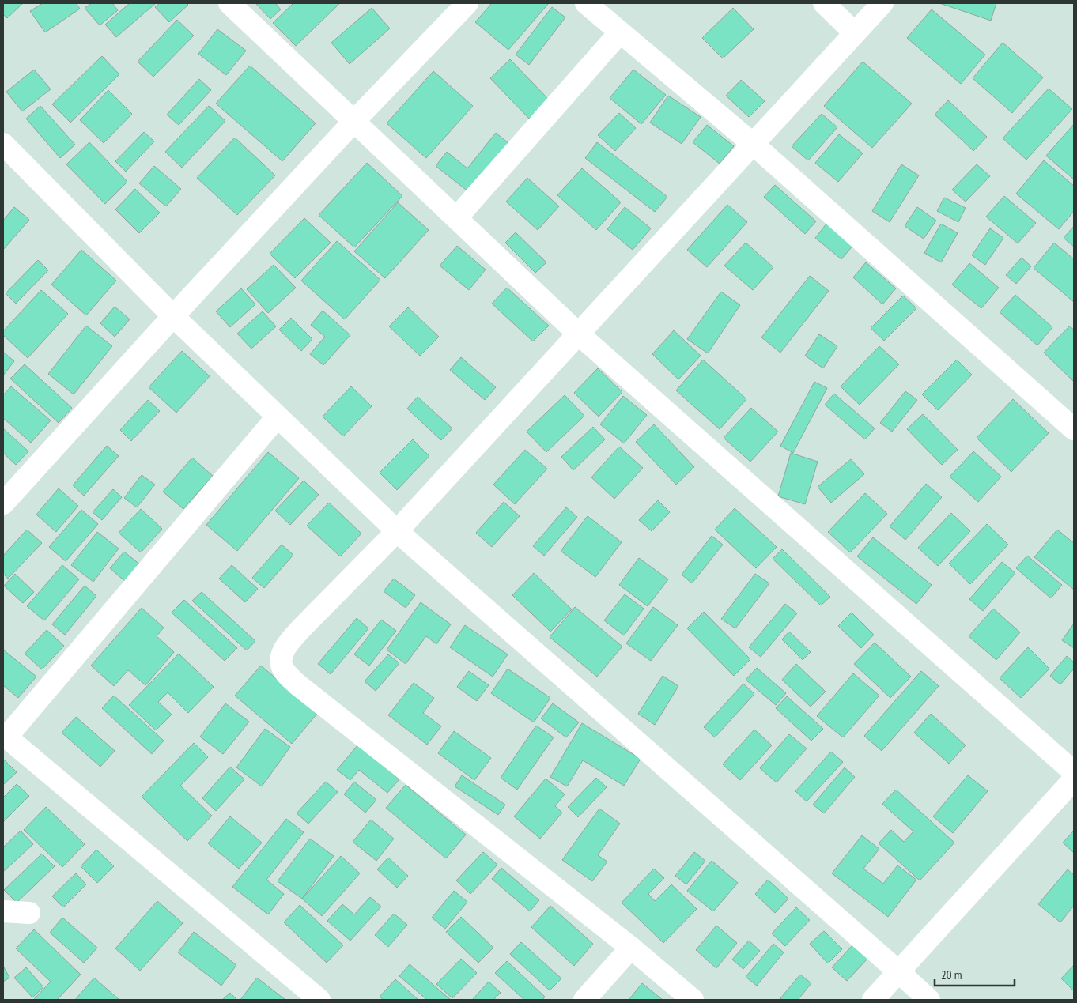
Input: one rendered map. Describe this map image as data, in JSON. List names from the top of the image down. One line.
{"scale_bar":"20 m"}
